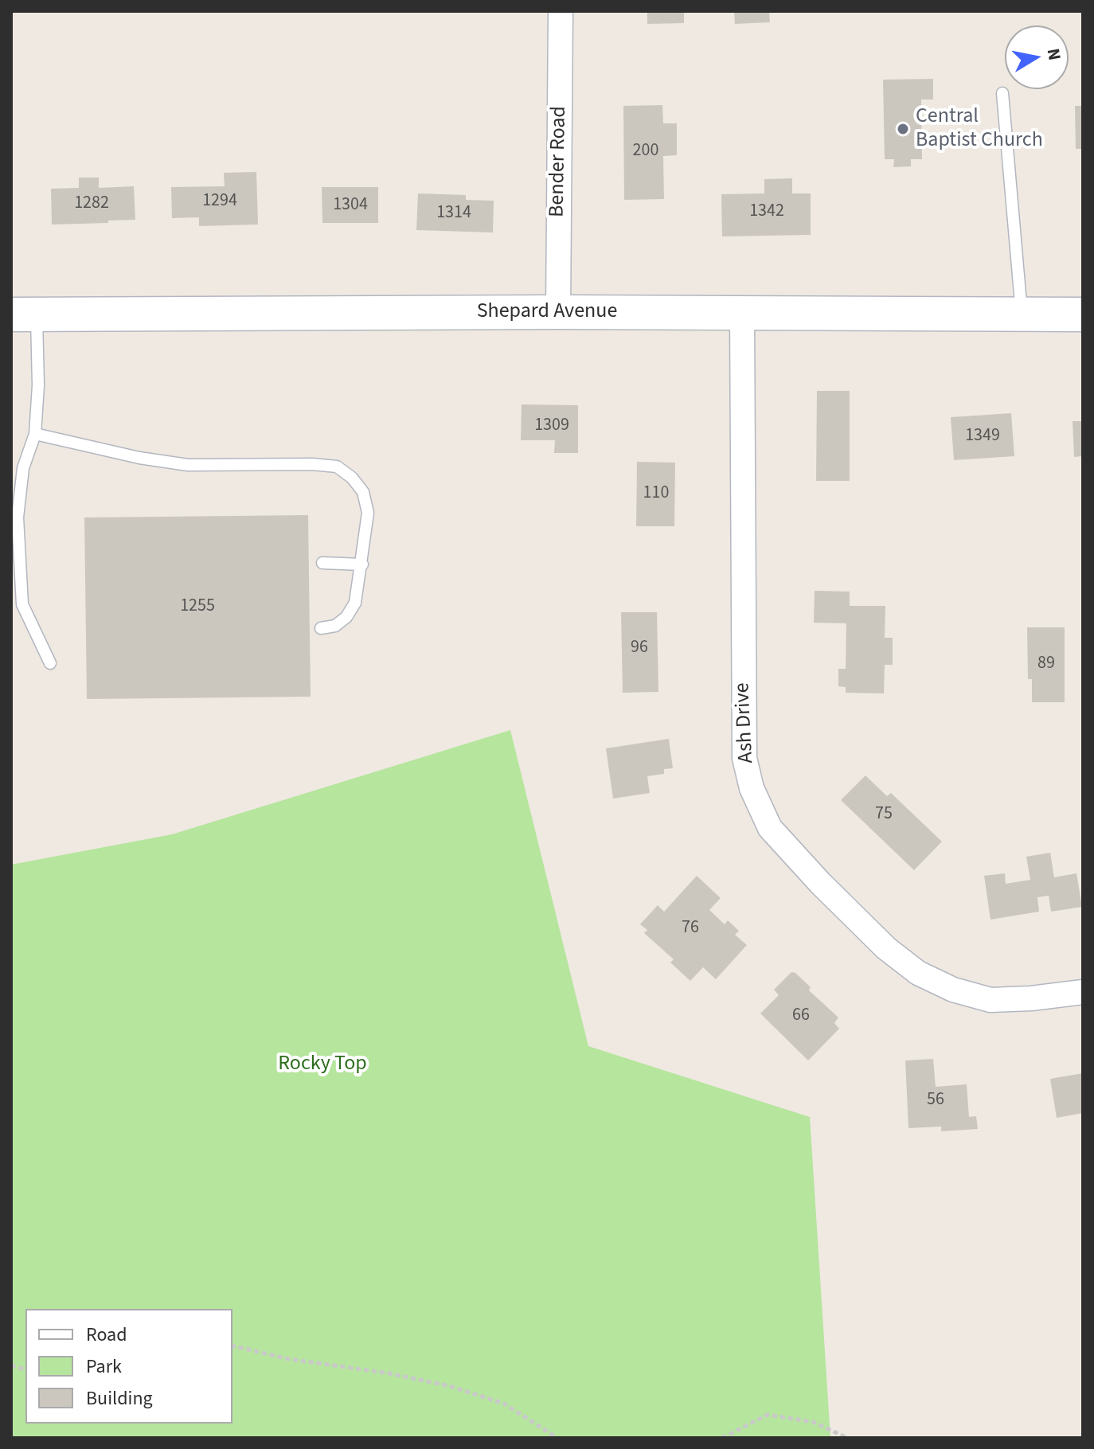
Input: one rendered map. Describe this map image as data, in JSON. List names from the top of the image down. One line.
{"streets":{"main road":["Shepard Avenue"],"street":["Bender Road","Ash Drive"]},"crossings":[["Bender Road","Shepard Avenue"],["Shepard Avenue","Ash Drive"]],"parks":["Rocky Top"],"places":["Central Baptist Church"],"house_numbers":["200","1294","1282","1304","1342","1314","1309","1349","110","1255","96","89","75","76","66","56"],"legend":["Road","Park","Building"],"north":"right"}
